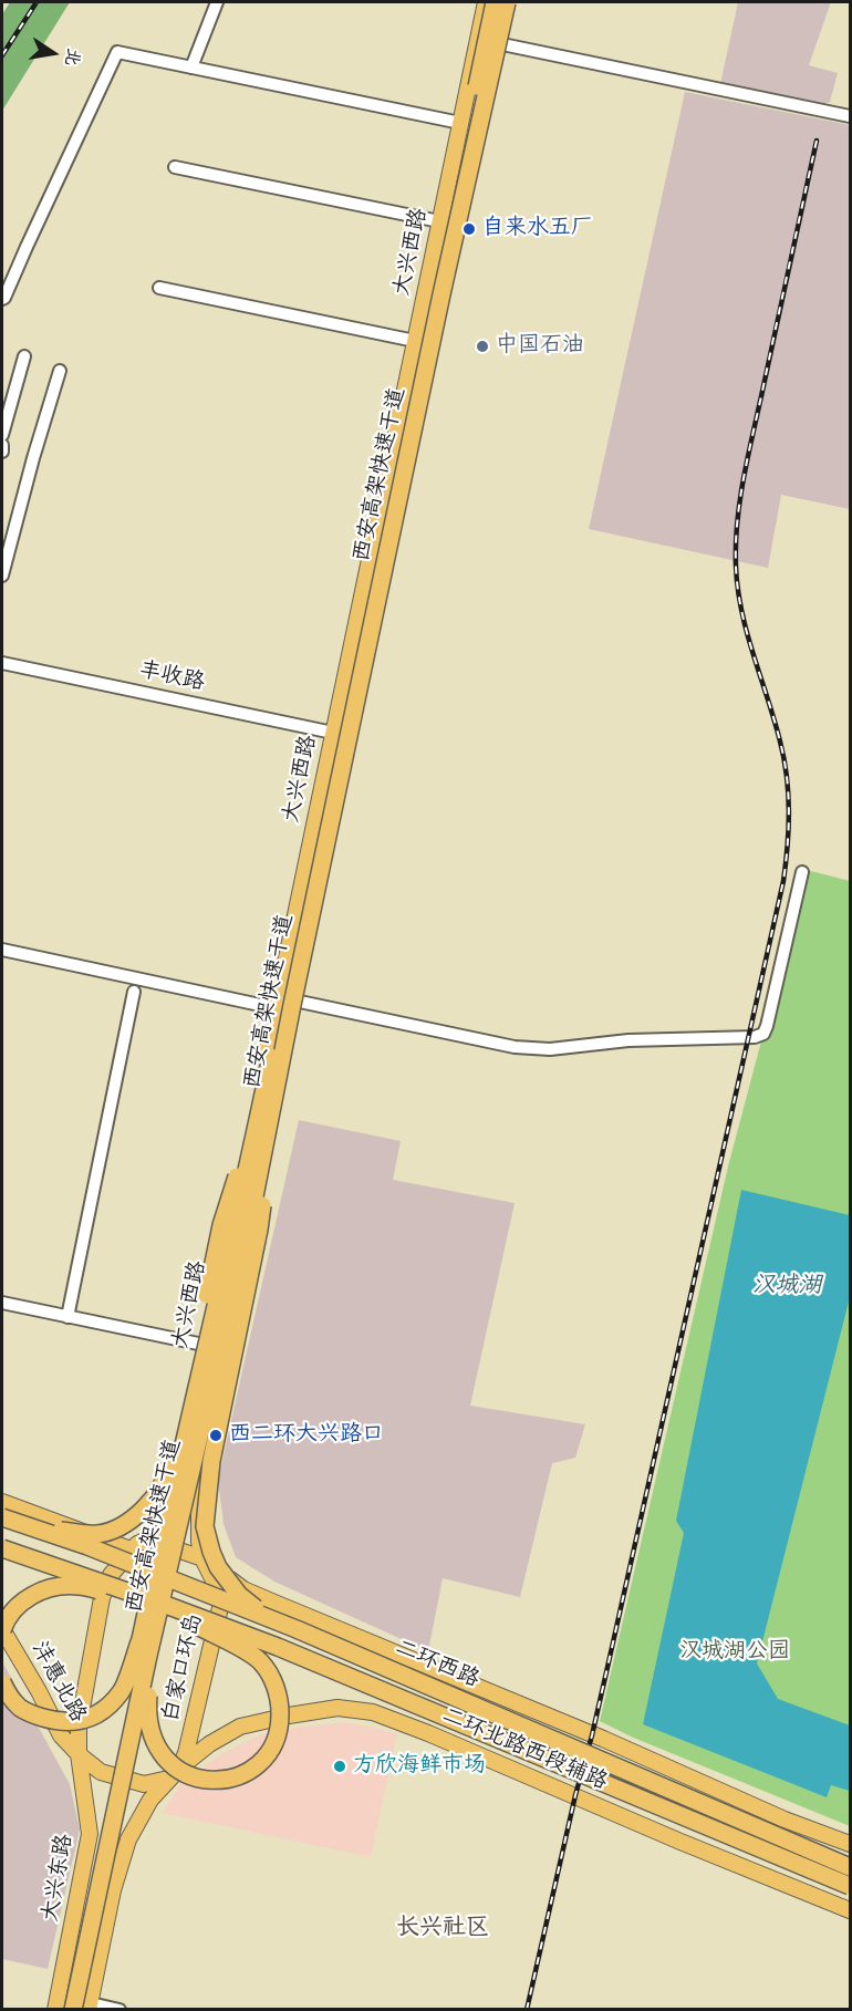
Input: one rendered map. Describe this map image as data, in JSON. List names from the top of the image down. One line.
{"streets":{"highway":["西安高架快速干道","二环西路"],"main road":["大兴西路","白家口环岛","沣惠北路","二环北路西段辅路","大兴东路"],"street":["丰收路"]},"crossings":[["大兴西路","丰收路"],["大兴西路","白家口环岛"],["大兴西路","二环北路西段辅路"],["白家口环岛","二环北路西段辅路"],["沣惠北路","大兴东路"]],"districts":["长兴社区"],"water":["汉城湖"],"parks":["汉城湖公园"],"places":["自来水五厂","中国石油","西二环大兴路口","方欣海鲜市场"],"north":"right"}
